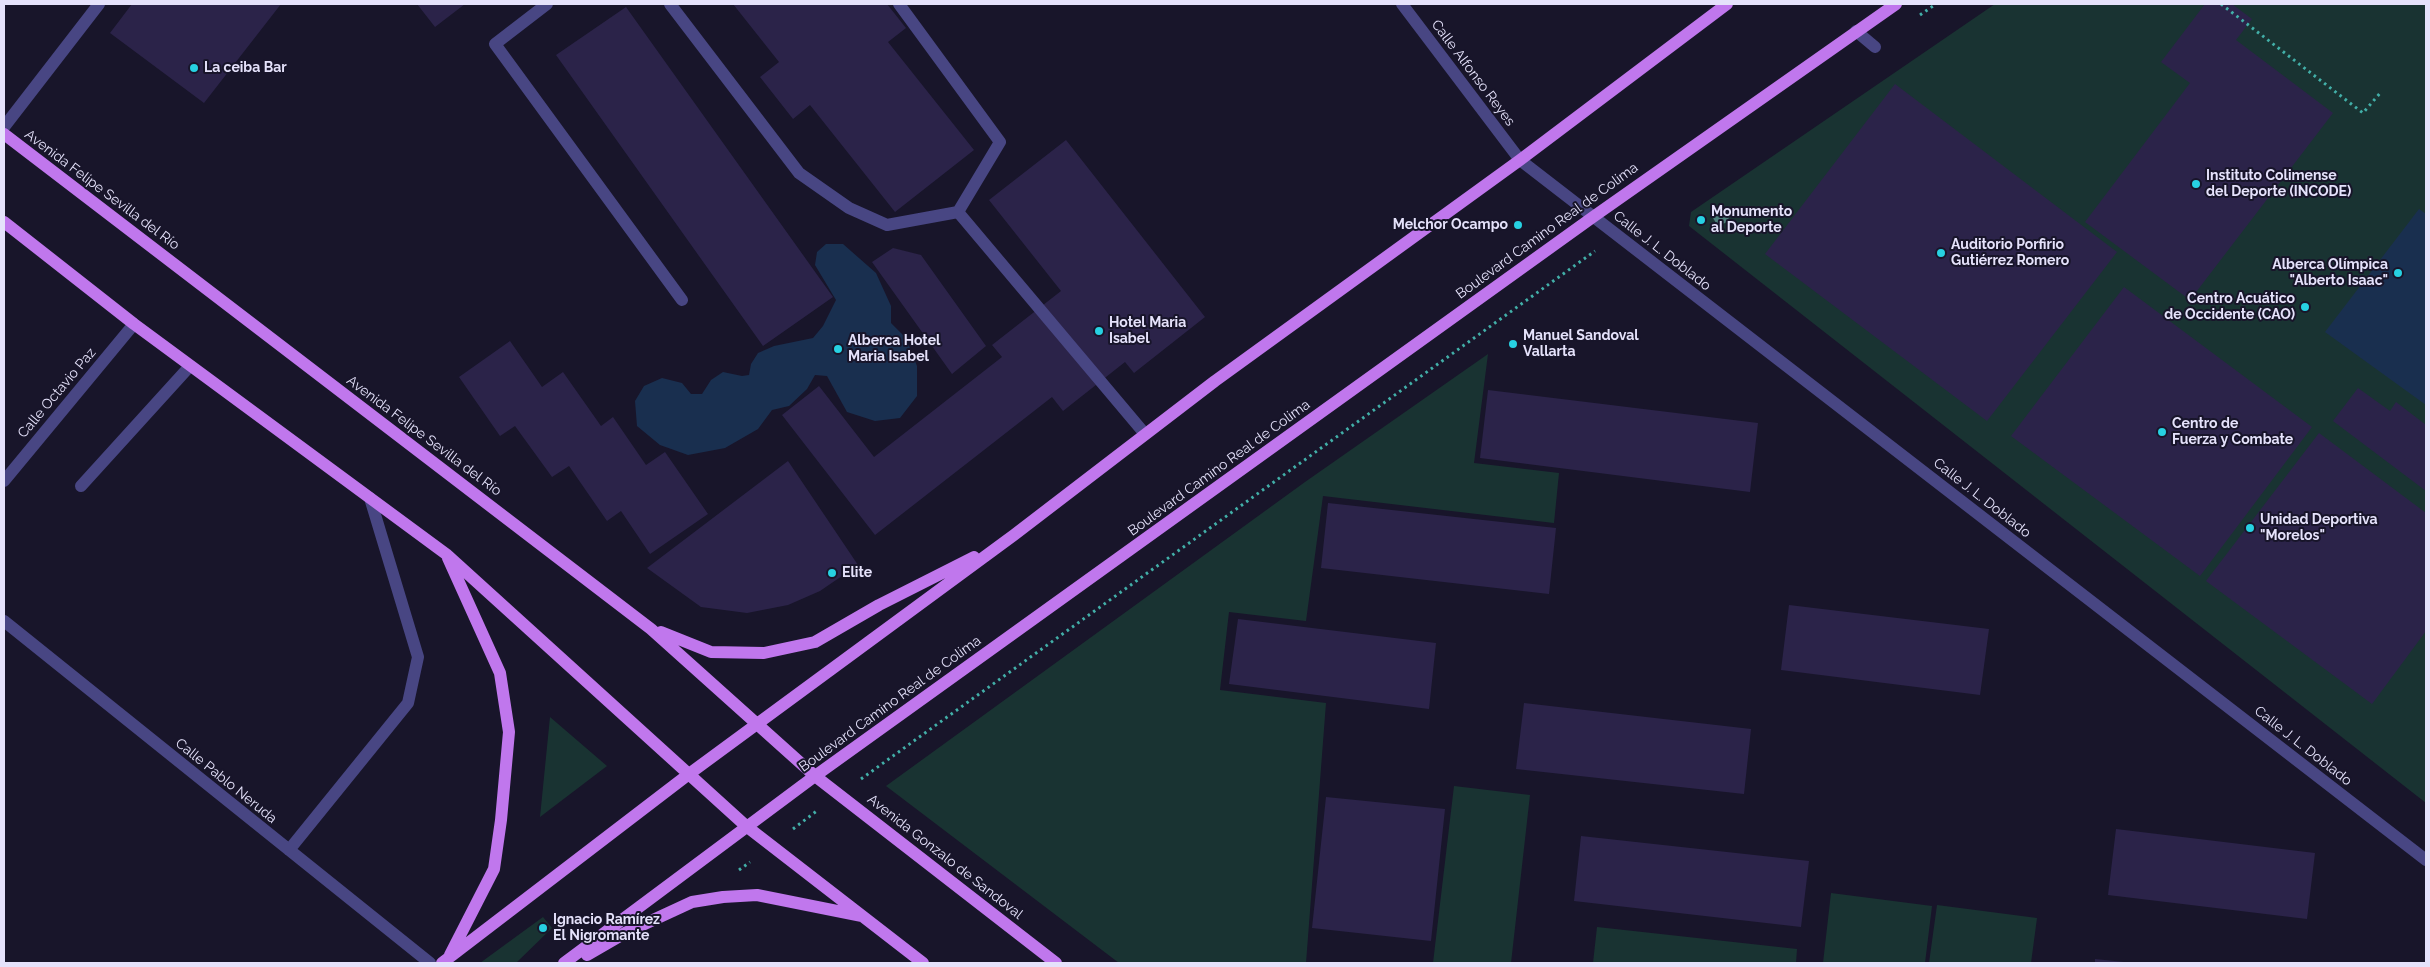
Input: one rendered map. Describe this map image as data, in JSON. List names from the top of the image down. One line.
{"streets":{"main road":["Avenida Felipe Sevilla del Río","Boulevard Camino Real de Colima","Avenida Gonzalo de Sandoval"],"street":["Calle Alfonso Reyes","Calle J. L. Doblado","Calle Octavio Paz","Calle Pablo Neruda"]},"crossings":[["Calle Alfonso Reyes","Calle J. L. Doblado"],["Avenida Felipe Sevilla del Río","Boulevard Camino Real de Colima"],["Avenida Felipe Sevilla del Río","Avenida Gonzalo de Sandoval"],["Boulevard Camino Real de Colima","Calle J. L. Doblado"],["Boulevard Camino Real de Colima","Avenida Gonzalo de Sandoval"]],"places":["La ceiba Bar","Instituto Colimense del Deporte (INCODE)","Monumento al Deporte","Melchor Ocampo","Auditorio Porfirio Gutiérrez Romero","Alberca Olímpica \"Alberto Isaac\"","Centro Acuático de Occidente (CAO)","Hotel Maria Isabel","Manuel Sandoval Vallarta","Alberca Hotel Maria Isabel","Centro de Fuerza y Combate","Unidad Deportiva \"Morelos\"","Elite","Ignacio Ramírez El Nigromante"]}
